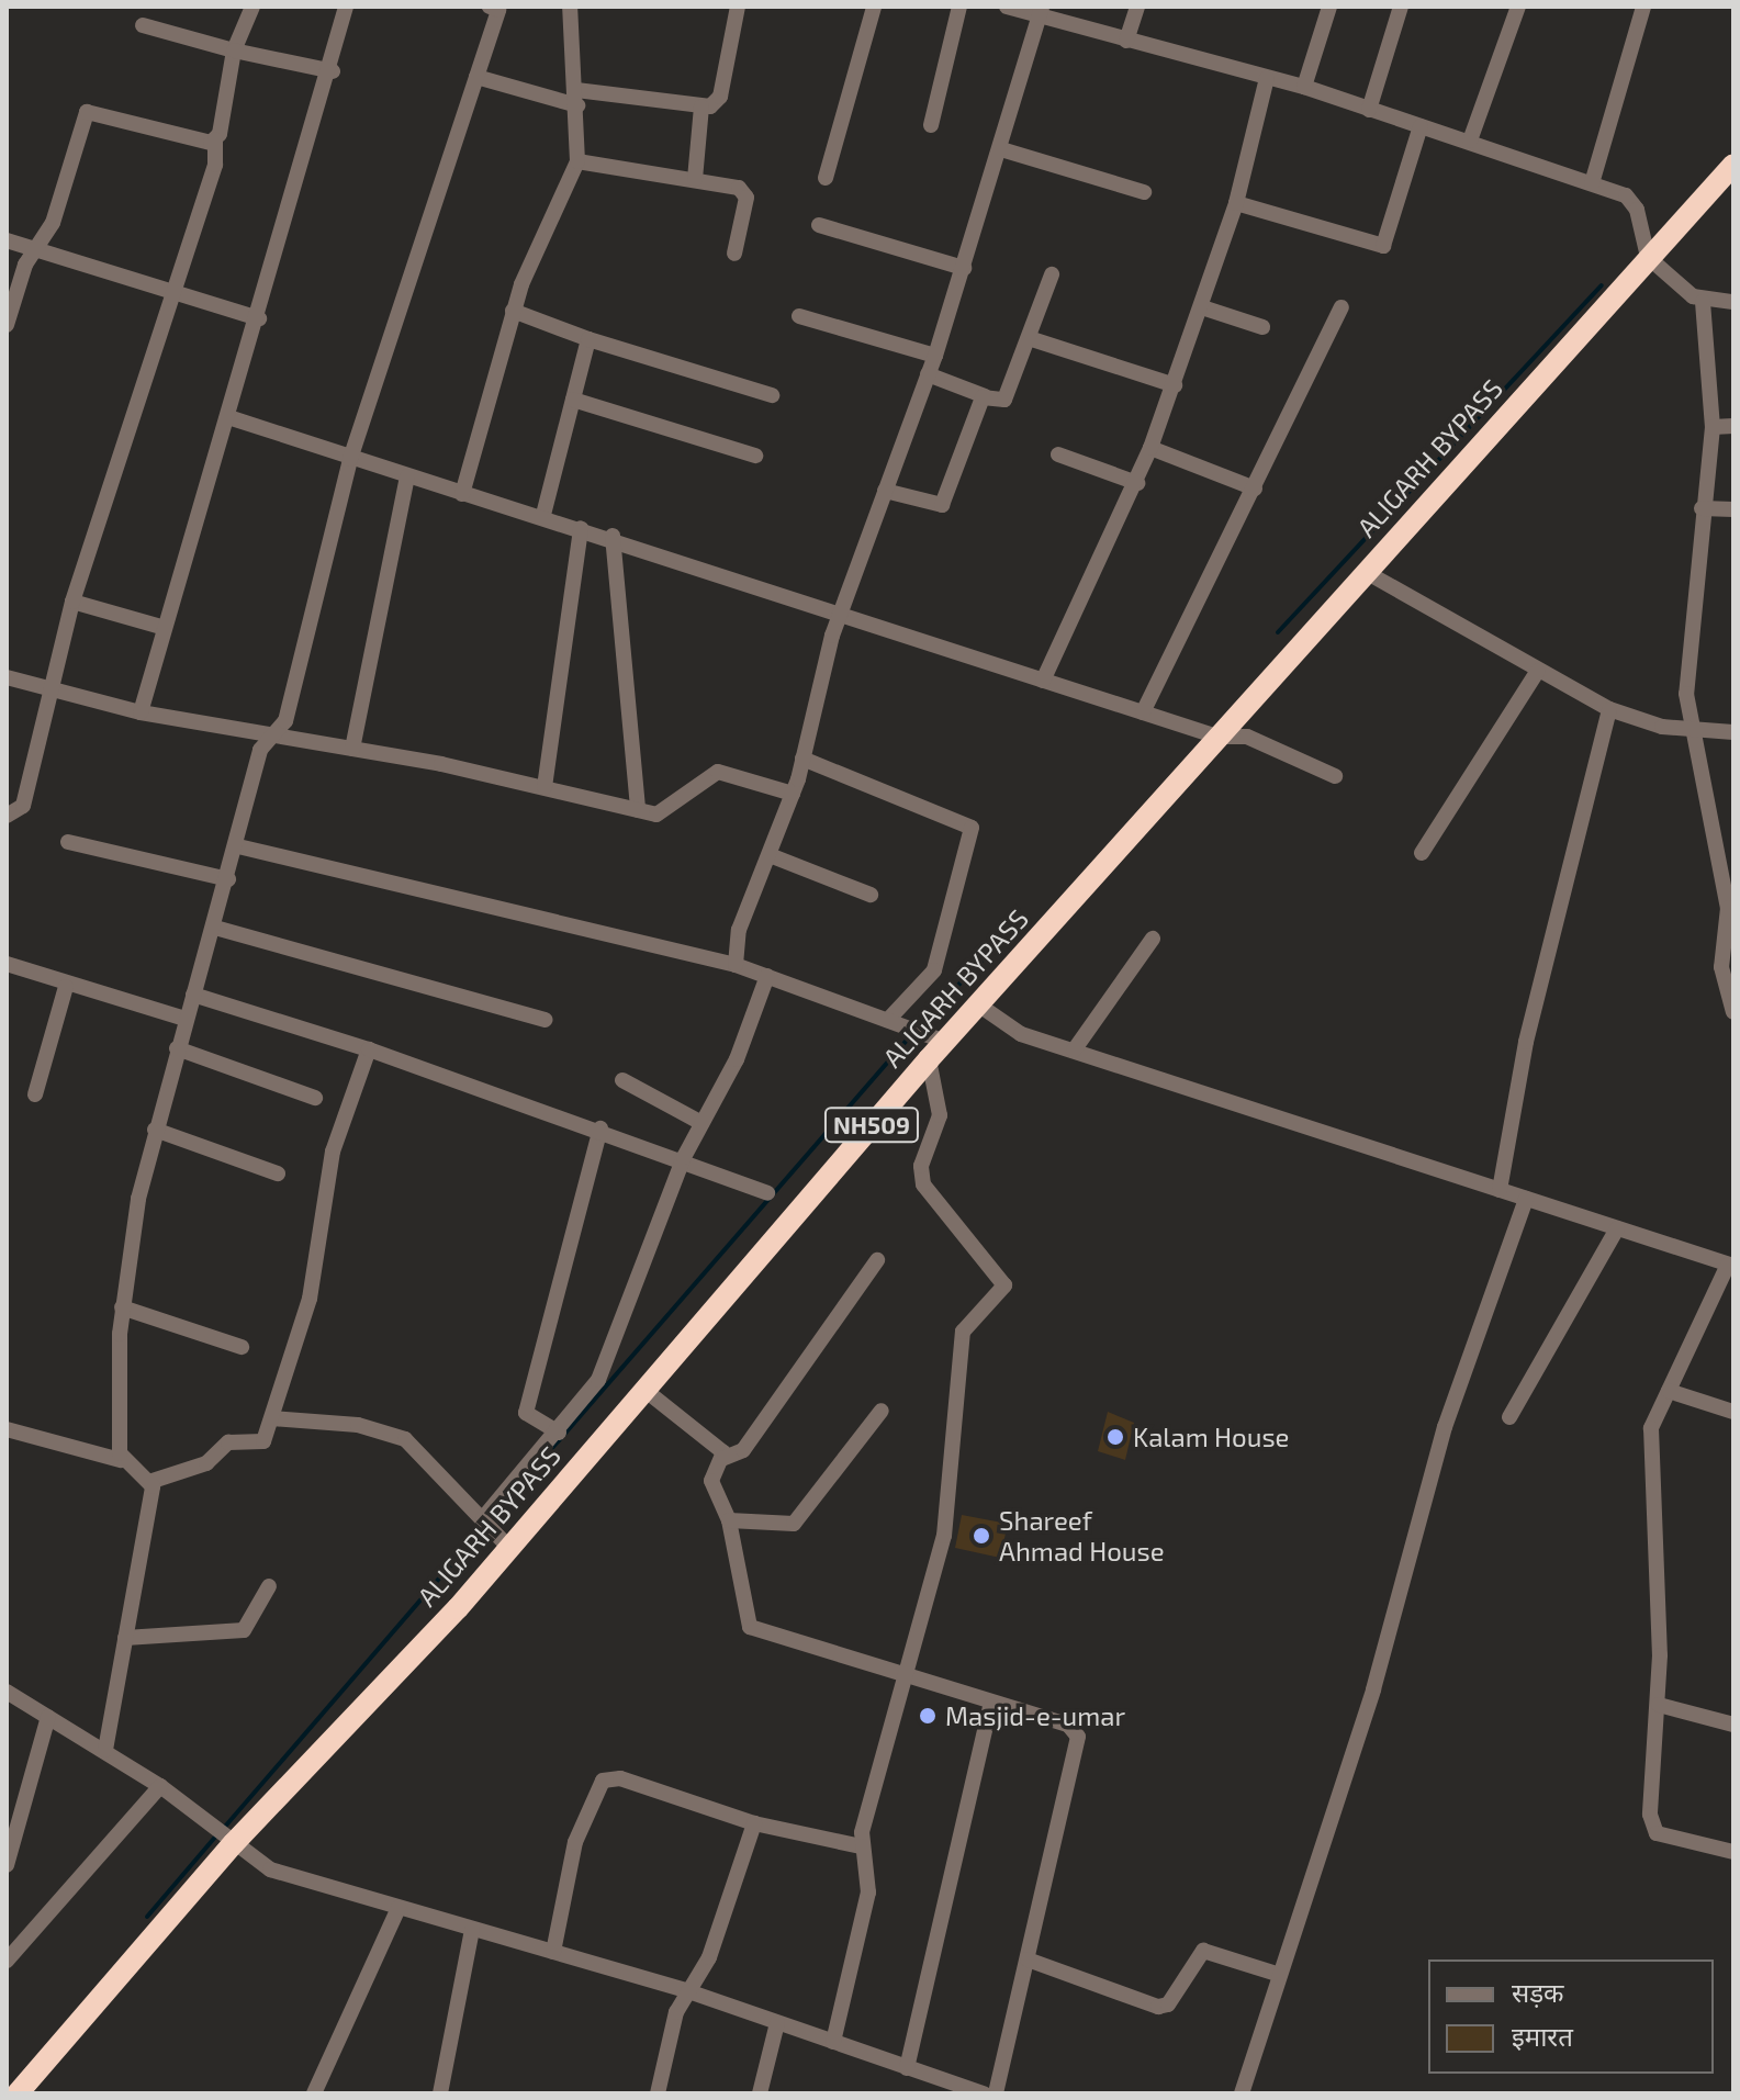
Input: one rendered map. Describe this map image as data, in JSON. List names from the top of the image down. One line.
{"streets":{"highway":["ALIGARH BYPASS","NH509"]},"places":["Kalam House","Shareef Ahmad House","Masjid-e-umar"],"legend":["सड़क","इमारत"]}
